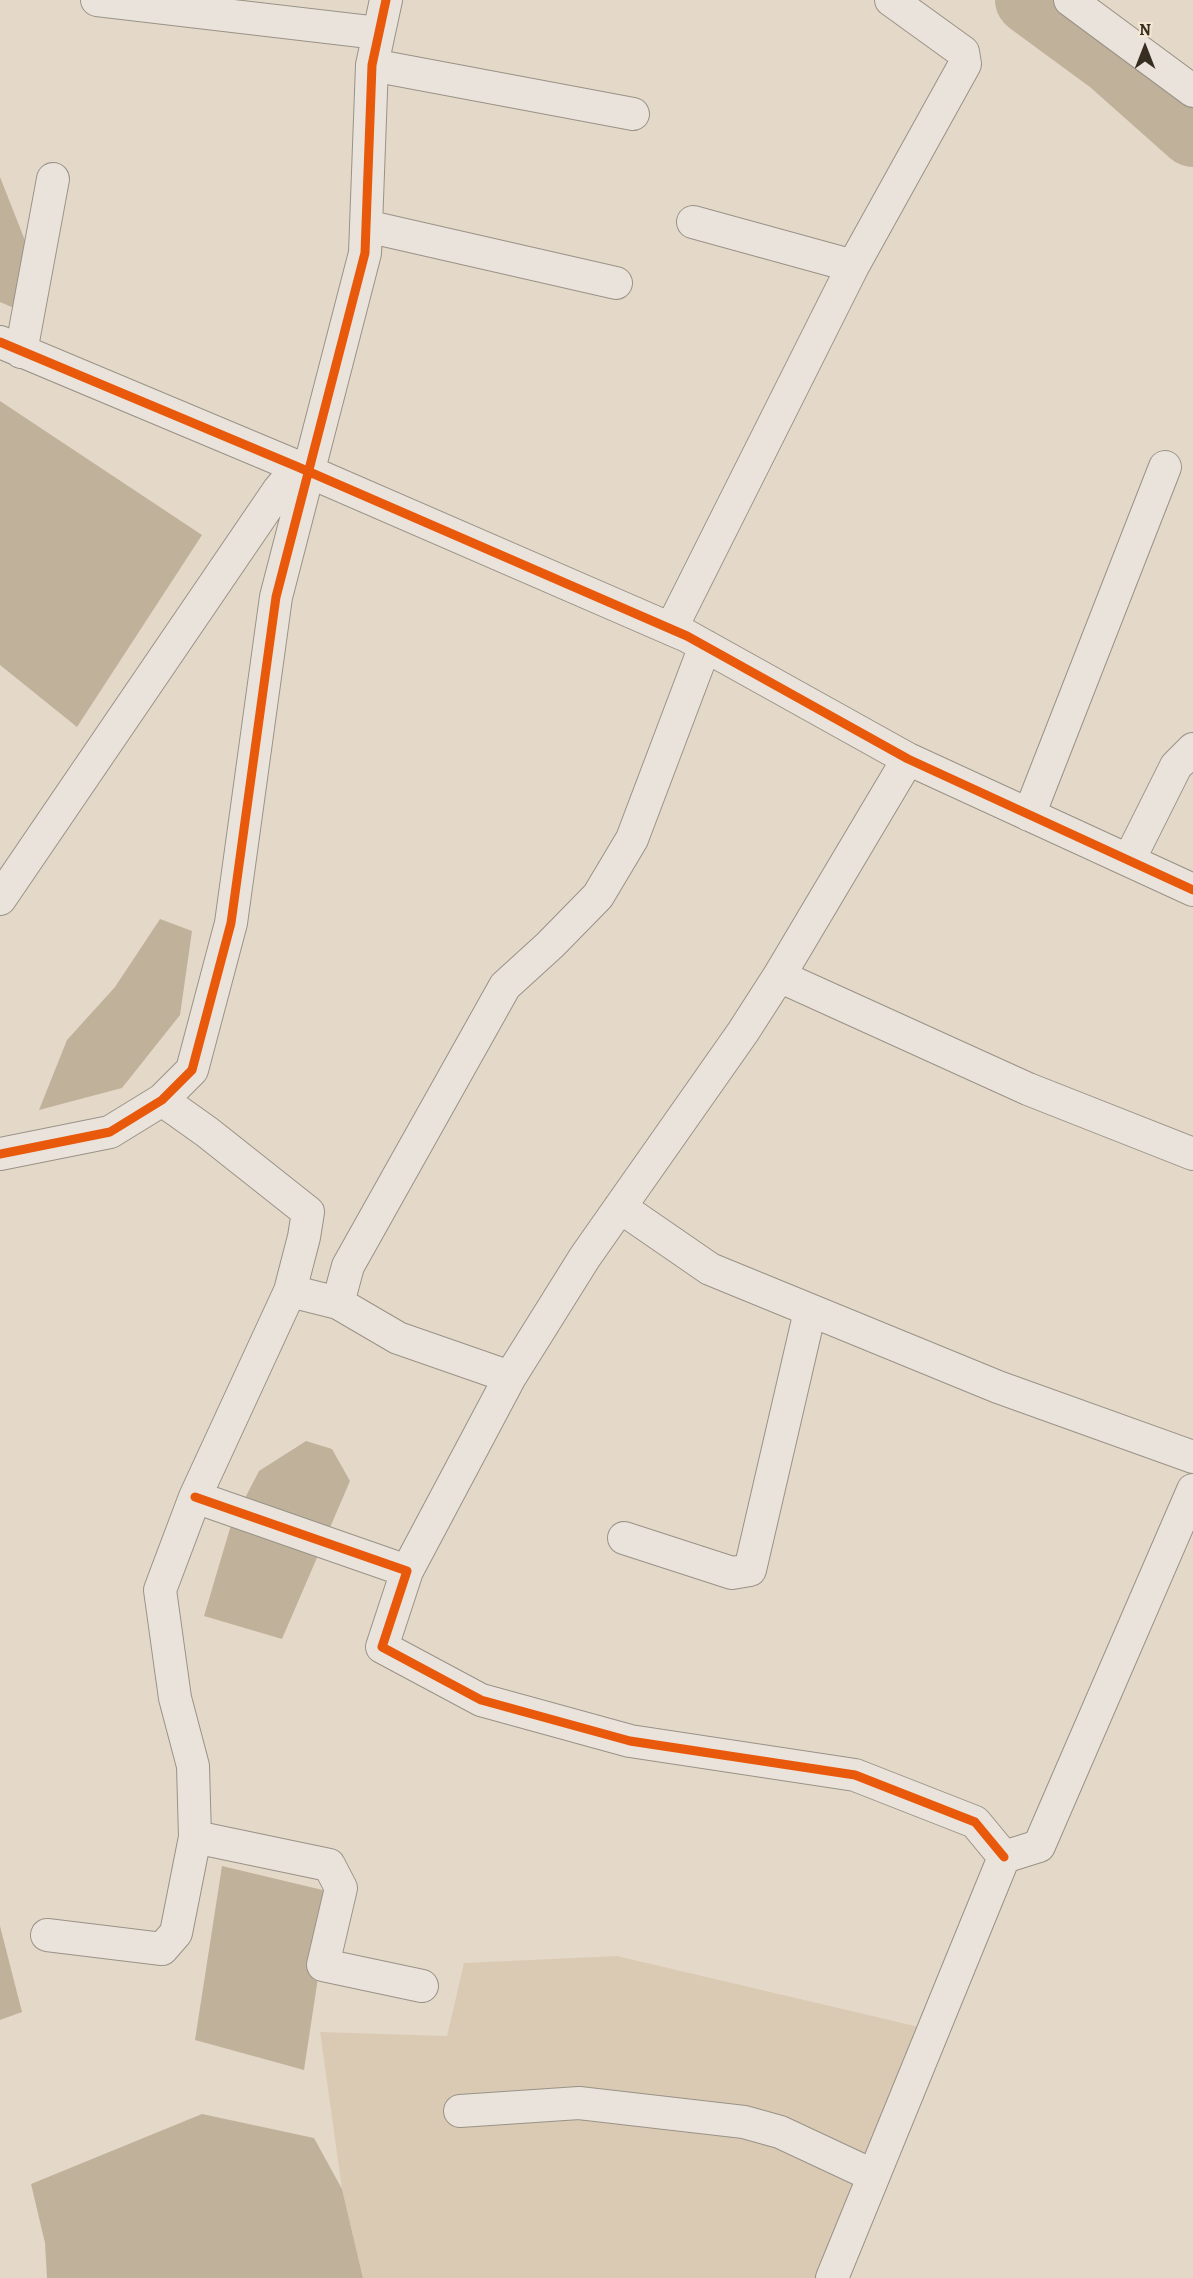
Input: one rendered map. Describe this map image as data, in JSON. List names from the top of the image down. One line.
{"north":"top"}
